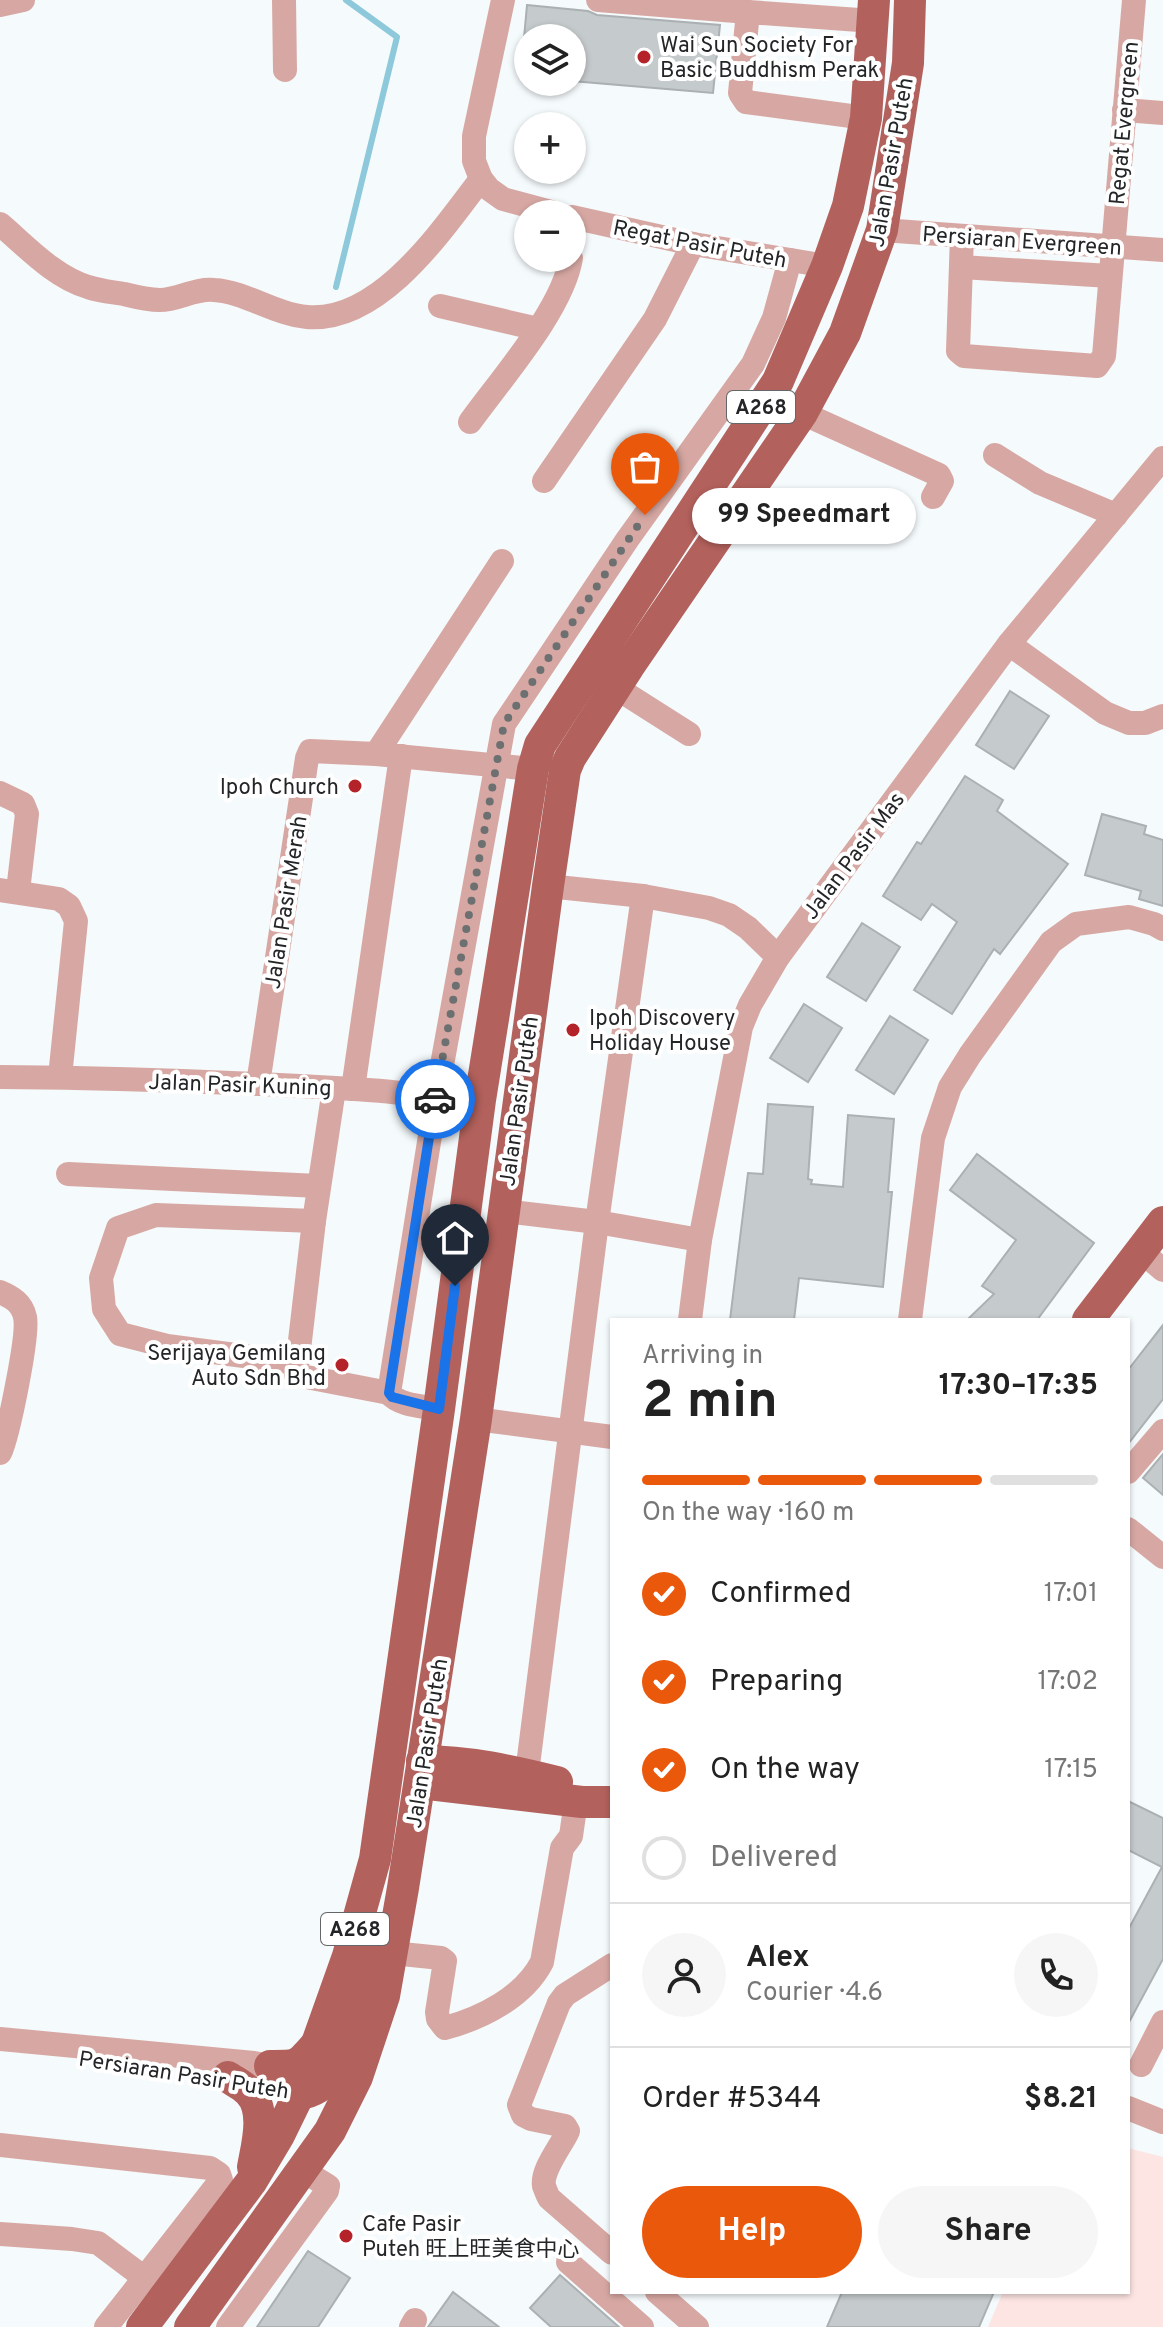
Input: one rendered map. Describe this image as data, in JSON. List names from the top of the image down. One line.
{"streets":{"main road":["Jalan Pasir Puteh","A268"],"street":["Regat Evergreen","Persiaran Evergreen","Regat Pasir Puteh","Jalan Pasir Mas","Jalan Pasir Merah","Jalan Pasir Kuning","Persiaran Pasir Puteh"]},"crossings":[["Regat Evergreen","Persiaran Evergreen"],["Jalan Pasir Puteh","Persiaran Evergreen"],["Jalan Pasir Puteh","Regat Pasir Puteh"],["Jalan Pasir Puteh","Jalan Pasir Merah"],["Jalan Pasir Puteh","Jalan Pasir Kuning"],["Jalan Pasir Puteh","Persiaran Pasir Puteh"],["Jalan Pasir Merah","Jalan Pasir Kuning"]],"places":["Wai Sun Society For Basic Buddhism Perak","99 Speedmart","Ipoh Church","Ipoh Discovery Holiday House","Serijaya Gemilang Auto Sdn Bhd","Cafe Pasir Puteh 旺上旺美食中心"],"page":{"map_buttons":["+","−"],"bubble":"99 Speedmart","heading":["2 min","Arriving in","17:30–17:35"],"panel":["Alex","Courier · 4.6","Order #5344","$8.21"],"bar":"On the way · 160 m","list":[["Confirmed","17:01"],["Preparing","17:02"],["On the way","17:15"],"Delivered"],"buttons":["Help","Share"]}}
